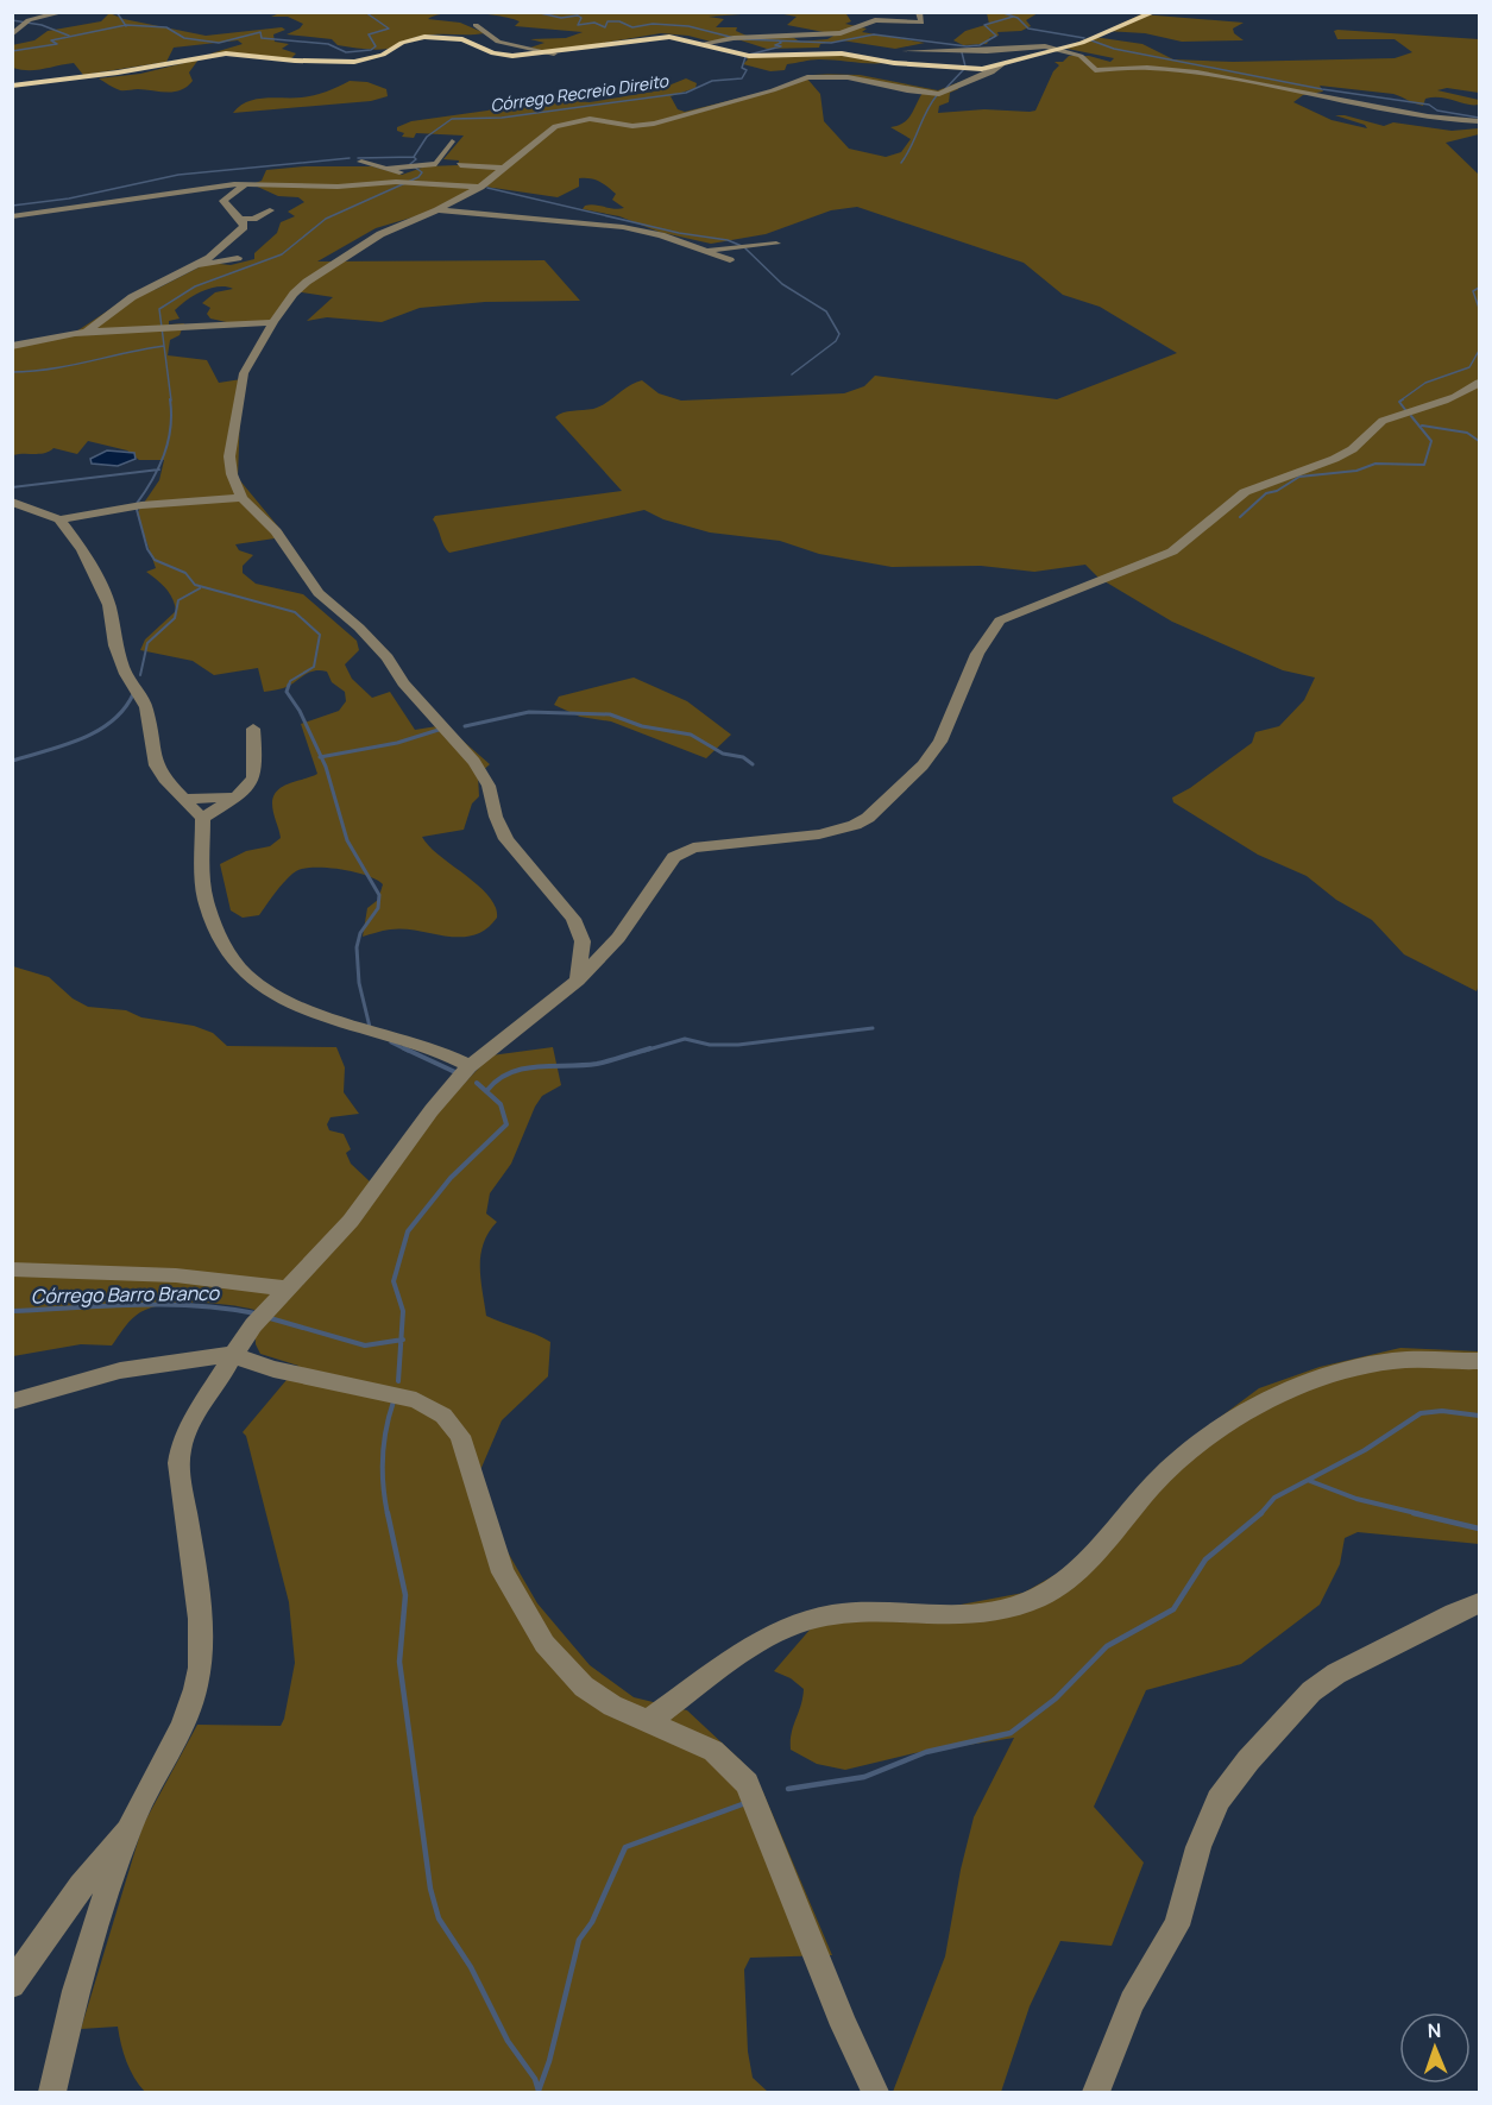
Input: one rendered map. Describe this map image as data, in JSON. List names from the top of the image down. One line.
{"water":["Córrego Recreio Direito","Córrego Barro Branco"],"north":"top"}
